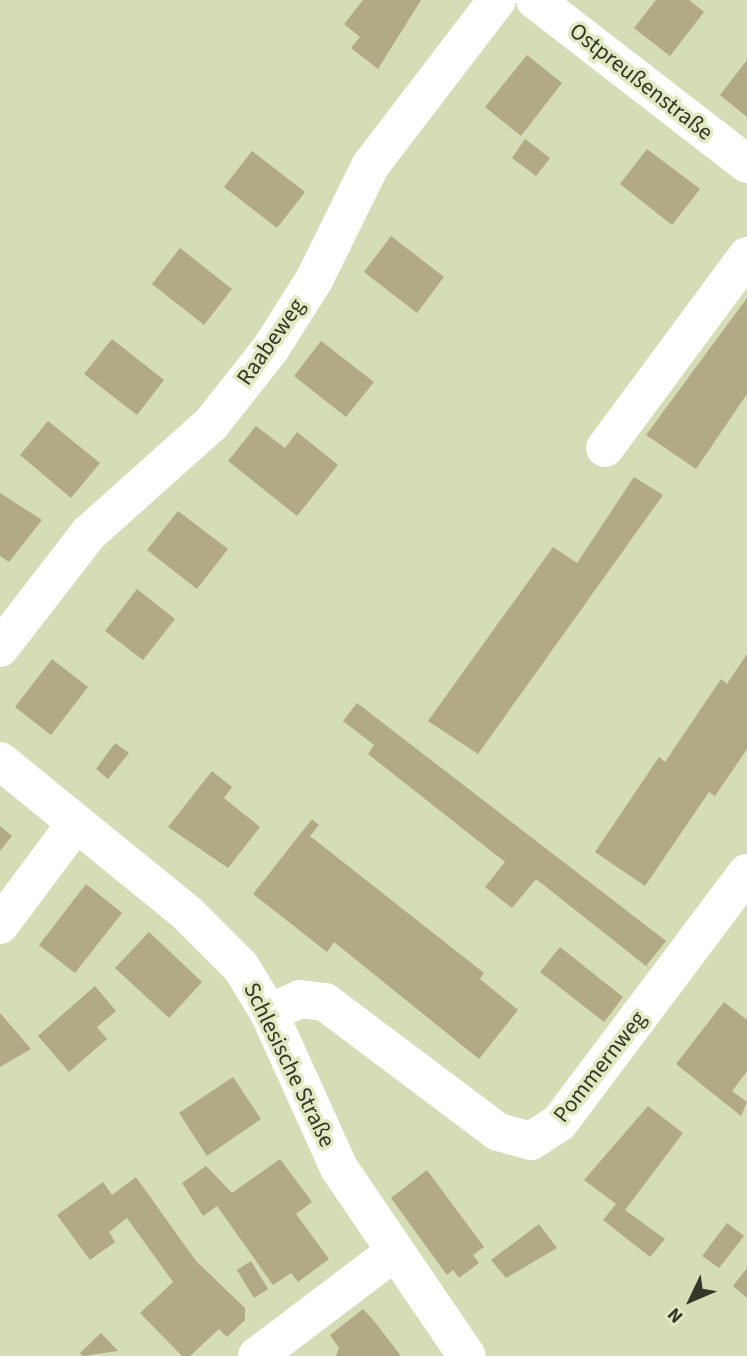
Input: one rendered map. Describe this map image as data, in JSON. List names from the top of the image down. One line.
{"streets":{"street":["Ostpreußenstraße","Raabeweg","Schlesische Straße","Pommernweg"]},"crossings":[["Schlesische Straße","Pommernweg"]],"north":"bottom left"}
